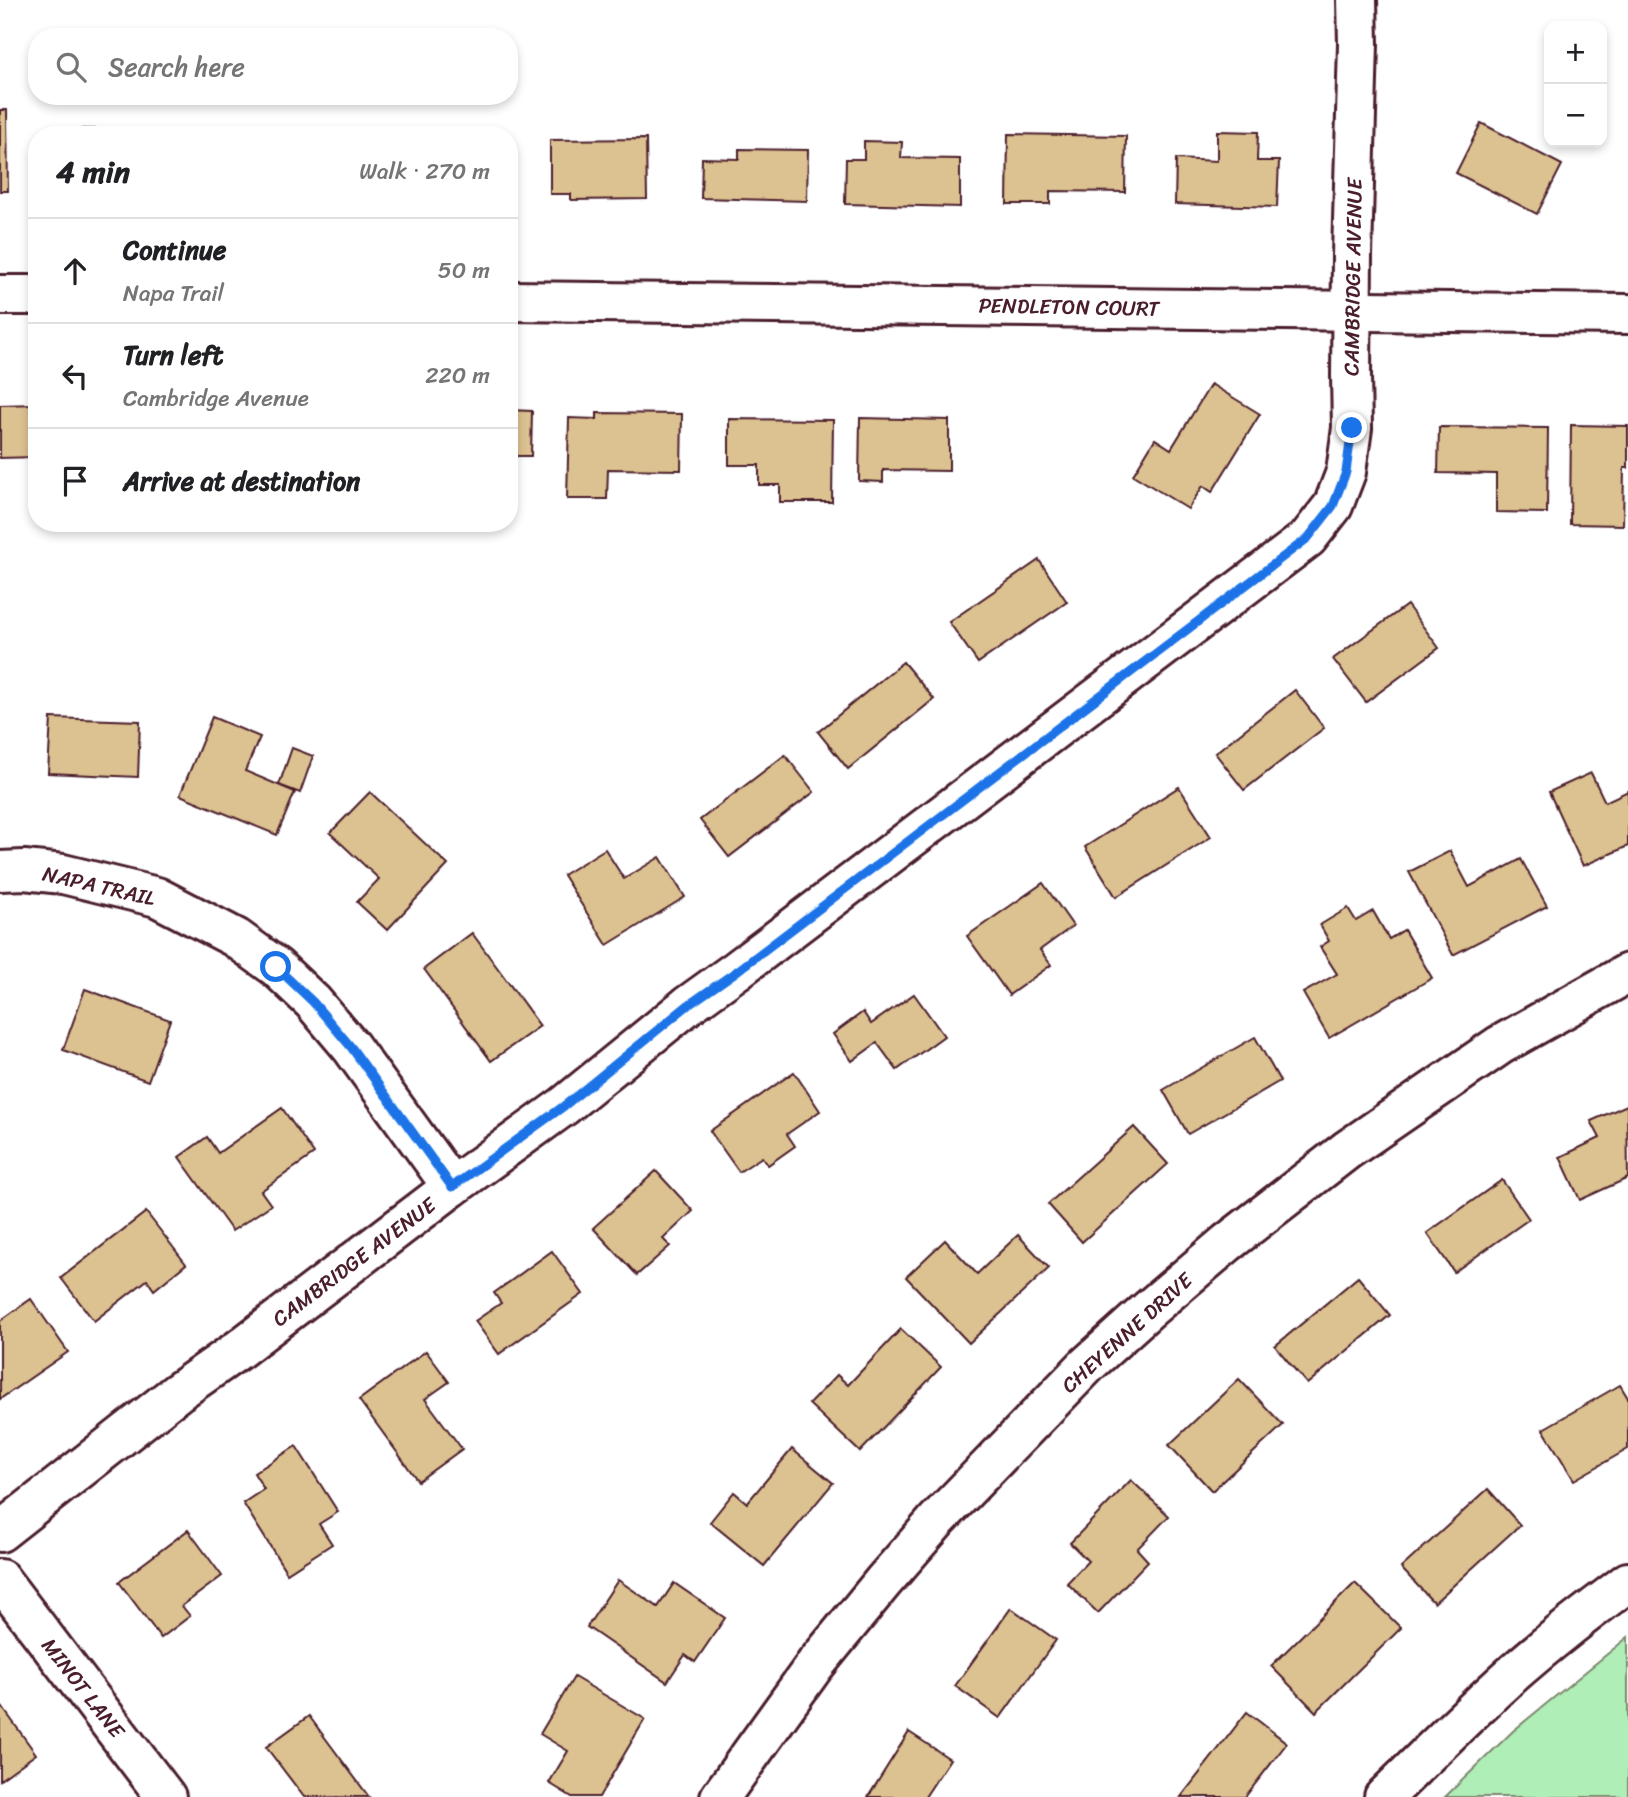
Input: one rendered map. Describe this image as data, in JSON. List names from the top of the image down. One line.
{"streets":{"street":["CAMBRIDGE AVENUE","PENDLETON COURT","NAPA TRAIL","CHEYENNE DRIVE","MINOT LANE"]},"crossings":[["CAMBRIDGE AVENUE","PENDLETON COURT"],["CAMBRIDGE AVENUE","NAPA TRAIL"]],"page":{"map_buttons":["+","−"],"search":"Search here","heading":["4 min","Walk · 270 m"],"list":[["Continue","Napa Trail","50 m"],["Turn left","Cambridge Avenue","220 m"],"Arrive at destination"]}}
